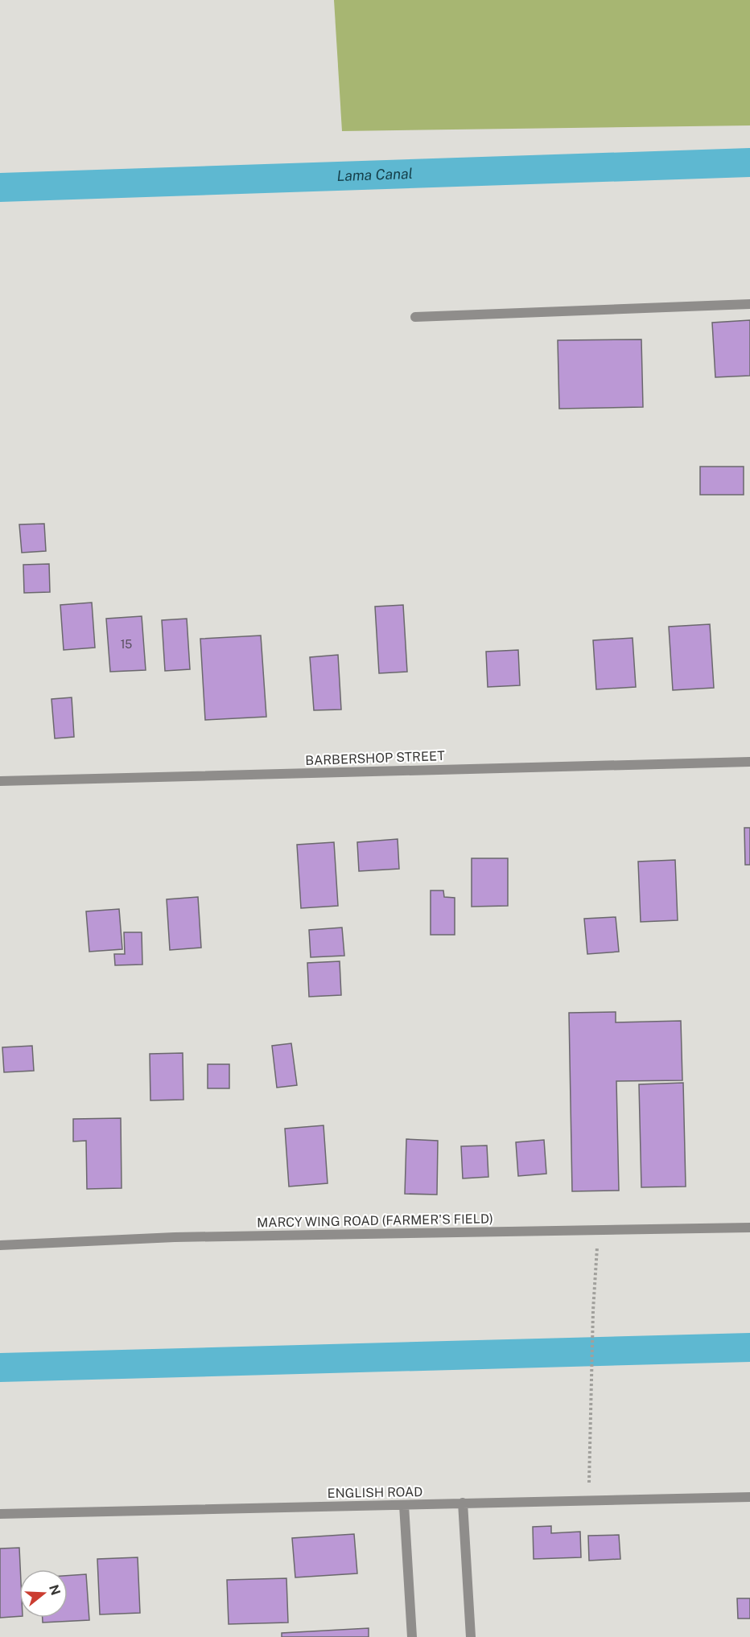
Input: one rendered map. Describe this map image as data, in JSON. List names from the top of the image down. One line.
{"streets":{"street":["BARBERSHOP STREET","MARCY WING ROAD (FARMER'S FIELD)","ENGLISH ROAD"]},"water":["Lama Canal"],"house_numbers":["15"],"north":"right"}
